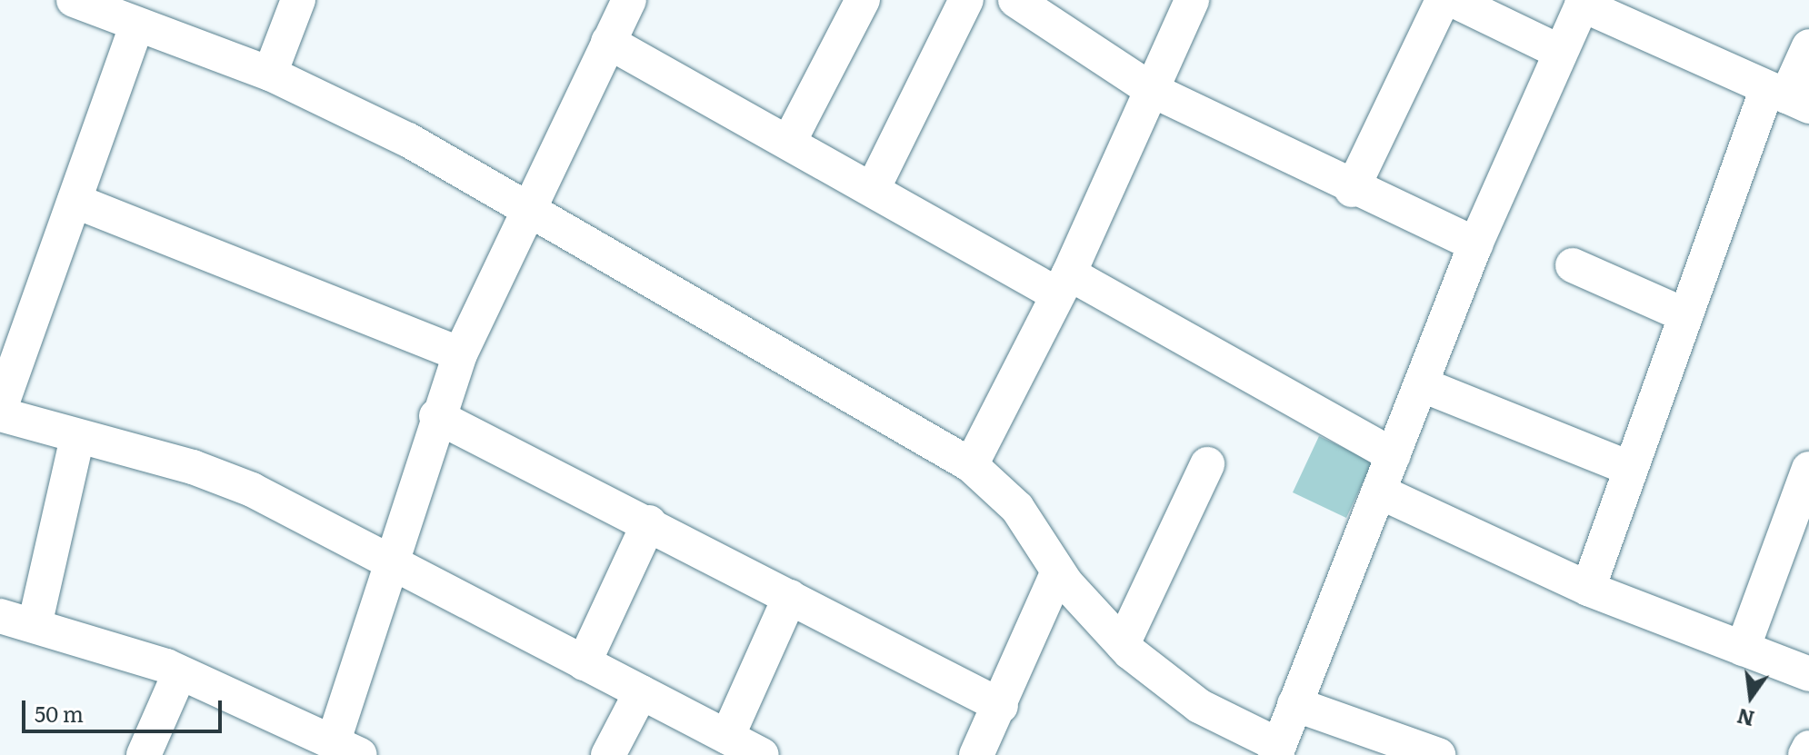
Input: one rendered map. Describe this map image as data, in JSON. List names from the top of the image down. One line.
{"scale_bar":"50 m","north":"bottom"}
